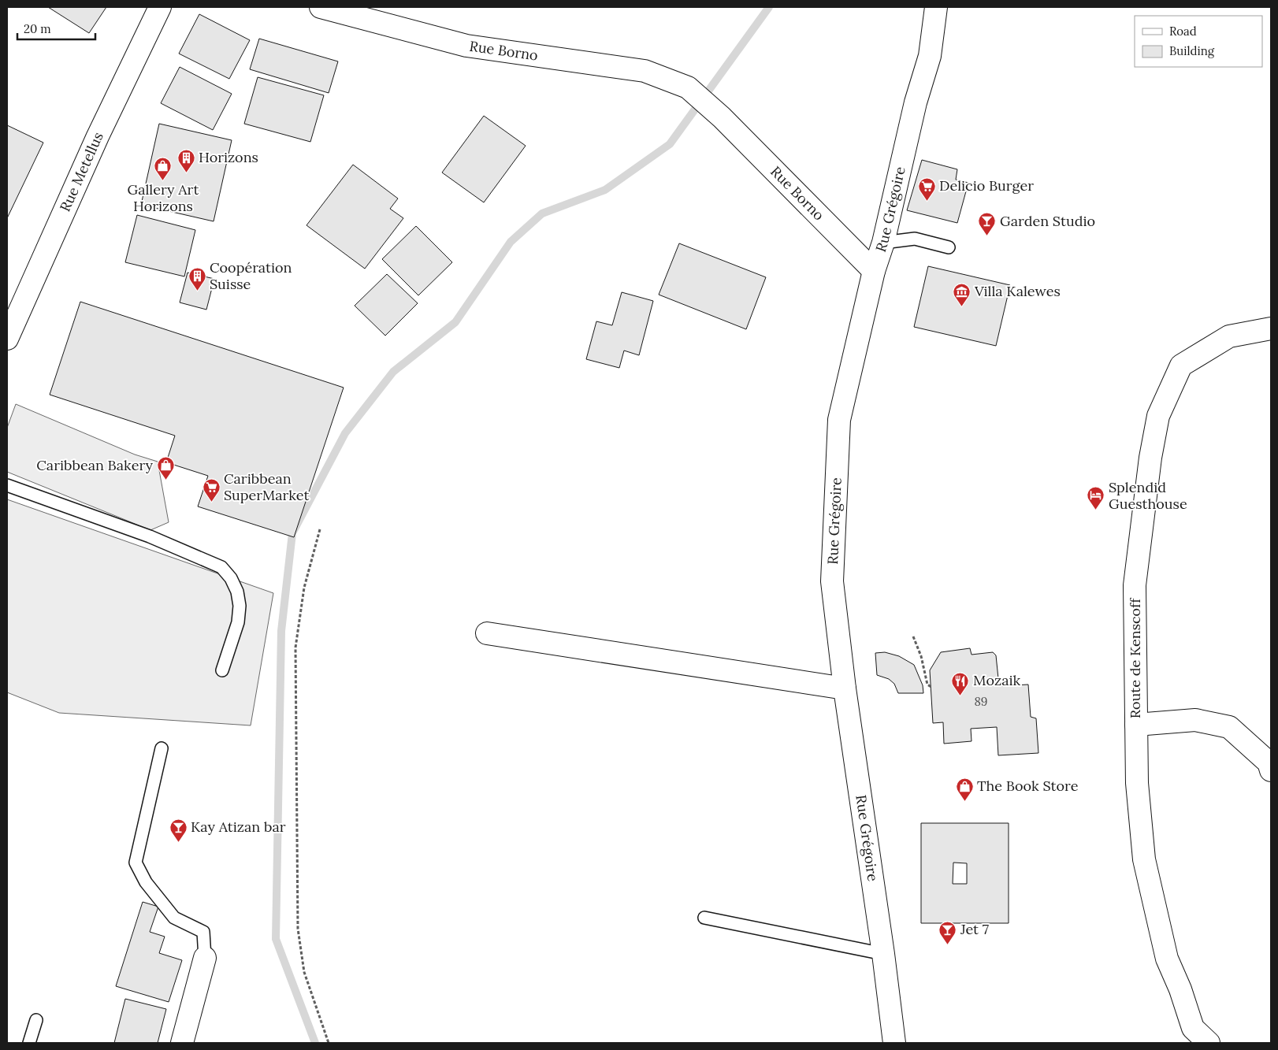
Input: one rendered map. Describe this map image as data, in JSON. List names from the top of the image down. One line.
{"streets":{"street":["Rue Borno","Rue Metellus","Rue Grégoire","Route de Kenscoff"]},"crossings":[["Rue Borno","Rue Grégoire"]],"places":{"building":["Horizons","Coopération Suisse"],"shop":["Gallery Art Horizons","Caribbean Bakery","The Book Store"],"supermarket":["Delicio Burger","Caribbean SuperMarket"],"bar":["Garden Studio","Kay Atizan bar","Jet 7"],"museum":["Villa Kalewes"],"hotel":["Splendid Guesthouse"],"restaurant":["Mozaik"]},"house_numbers":["89"],"legend":["Road","Building"],"scale_bar":"20 m"}
